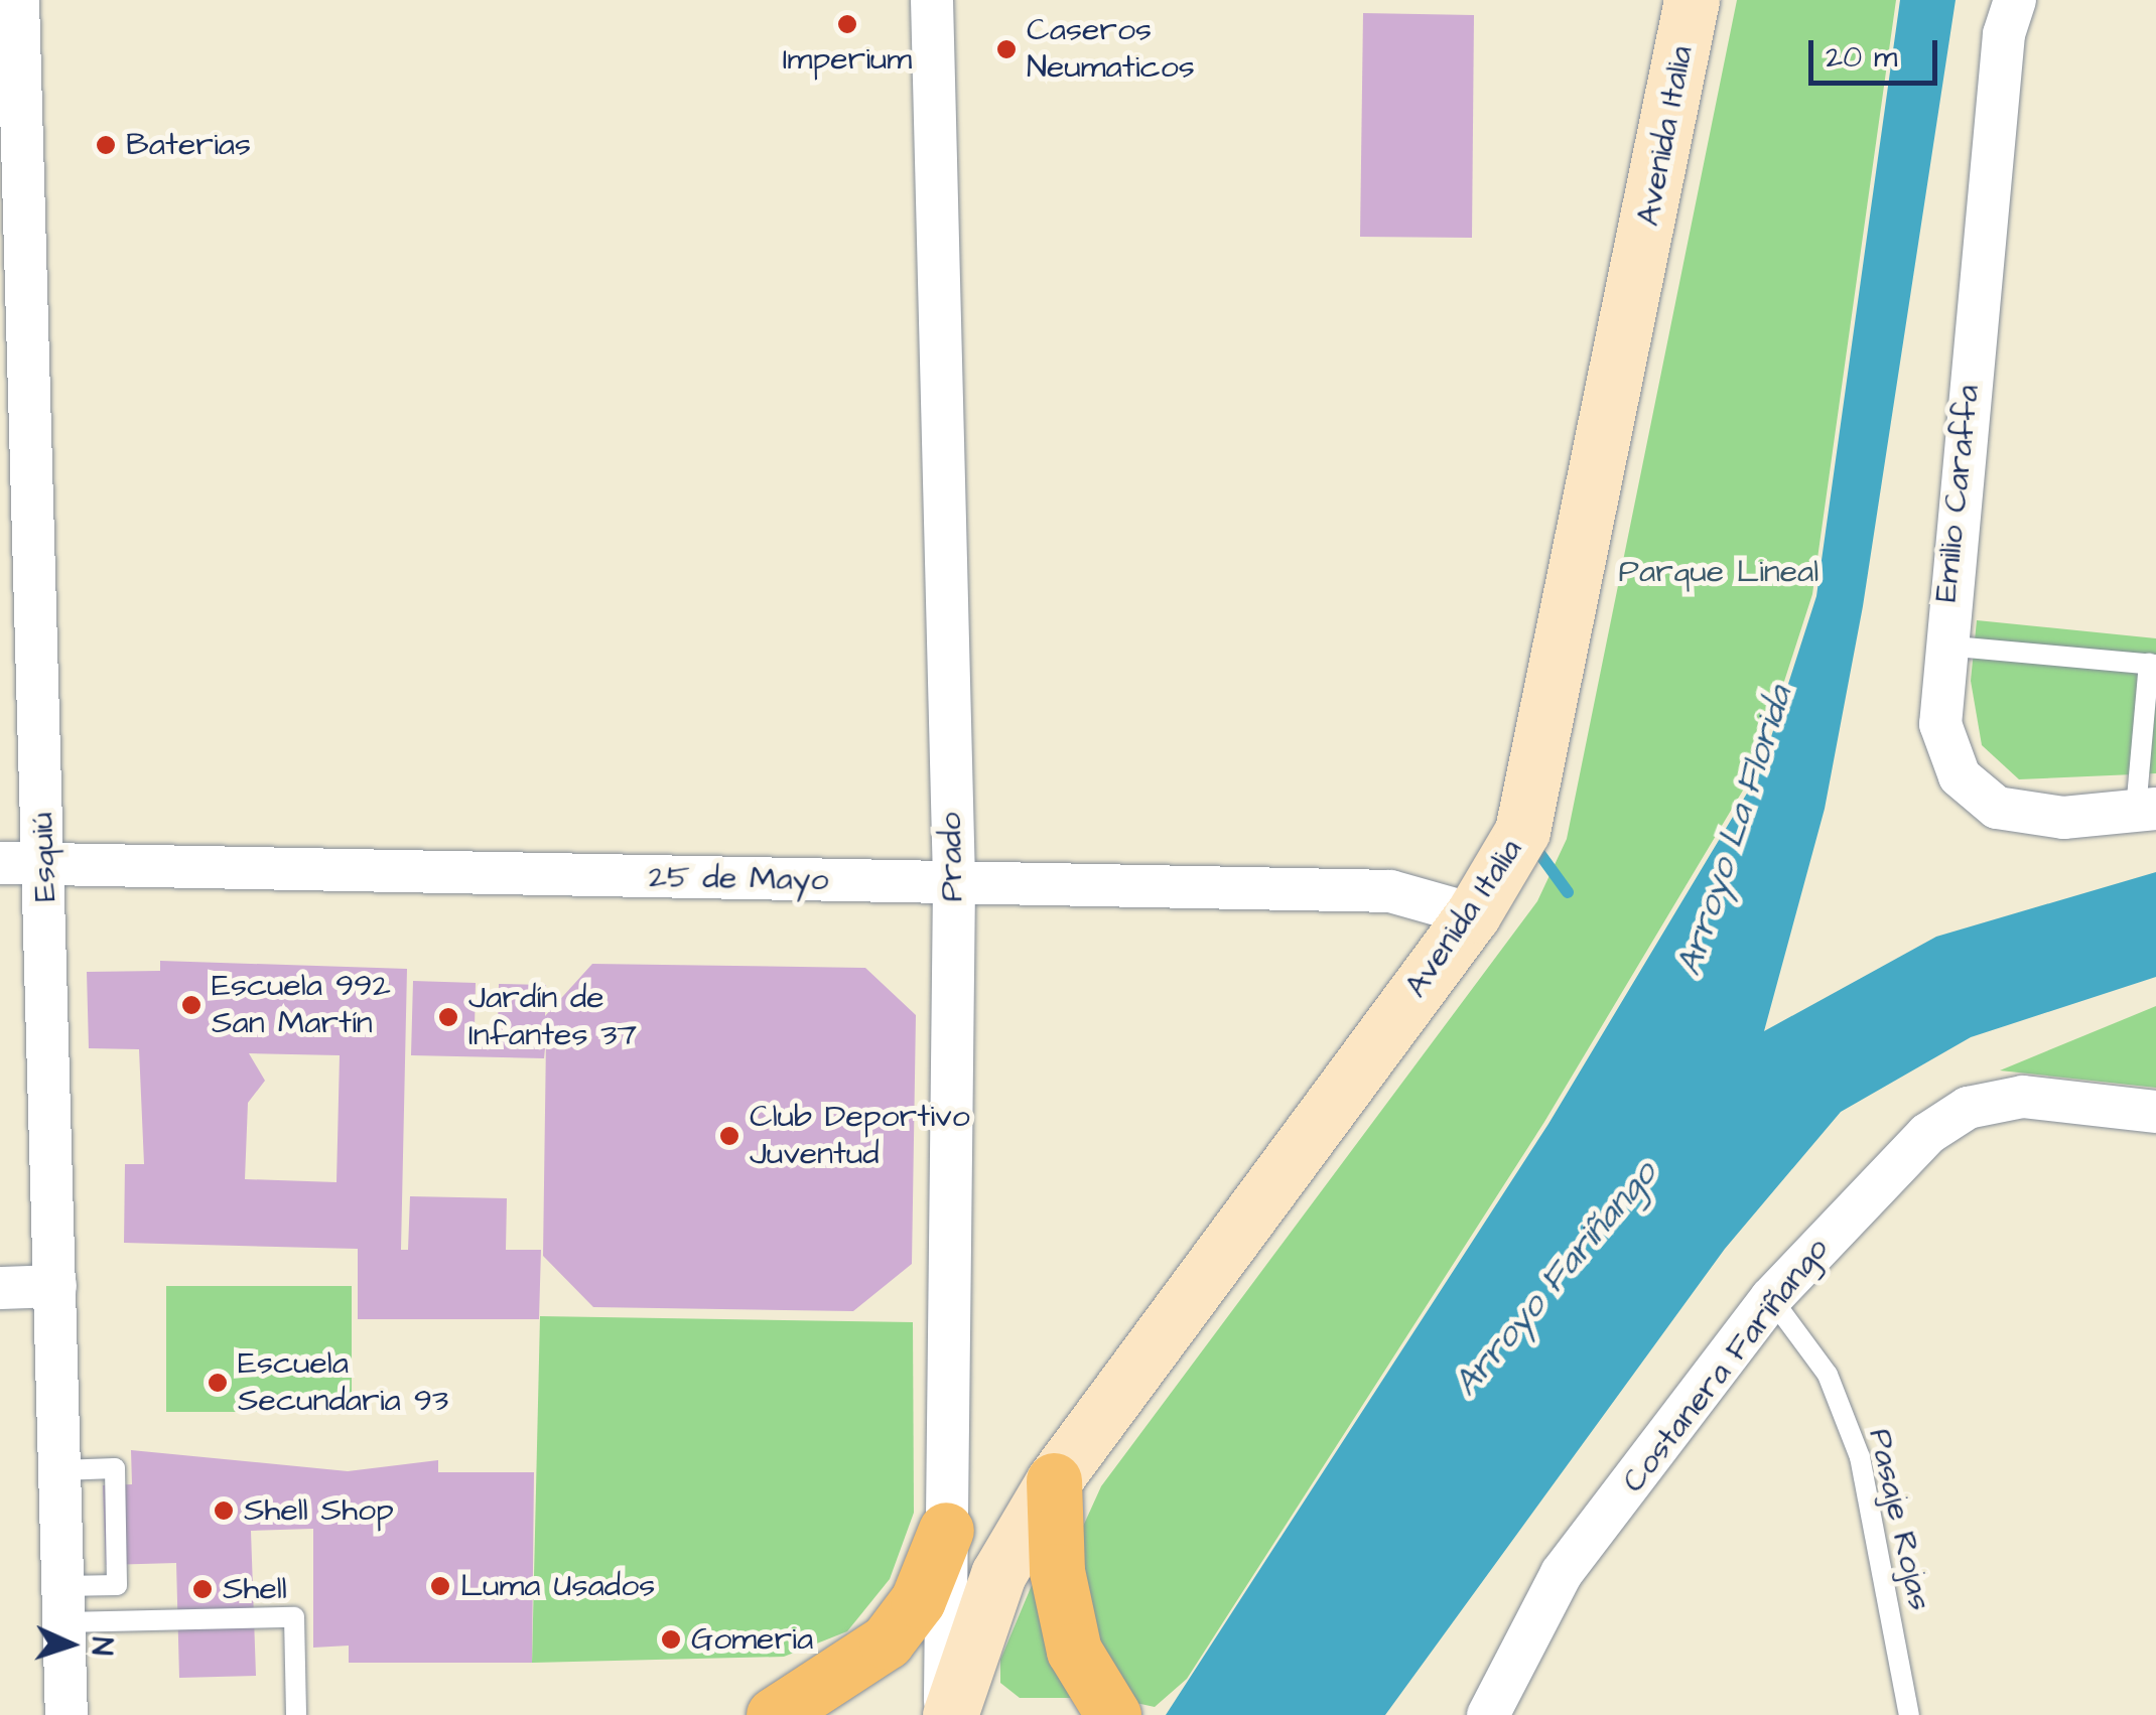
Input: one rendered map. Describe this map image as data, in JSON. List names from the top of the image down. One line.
{"streets":{"main road":["Avenida Italia"],"street":["Emilio Caraffa","Esquiú","Prado","25 de Mayo","Costanera Fariñango"],"lane":["Pasaje Rojas"]},"crossings":[["Avenida Italia","Prado"],["Avenida Italia","25 de Mayo"],["Esquiú","25 de Mayo"],["Prado","25 de Mayo"],["Costanera Fariñango","Pasaje Rojas"]],"water":["Arroyo La Florida","Arroyo Fariñango"],"parks":["Parque Lineal"],"places":["Imperium","Caseros Neumaticos","Baterias","Escuela 992 San Martín","Jardín de Infantes 37","Club Deportivo Juventud","Escuela Secundaria 93","Shell Shop","Luma Usados","Shell","Gomeria"],"scale_bar":"20 m","north":"right"}
